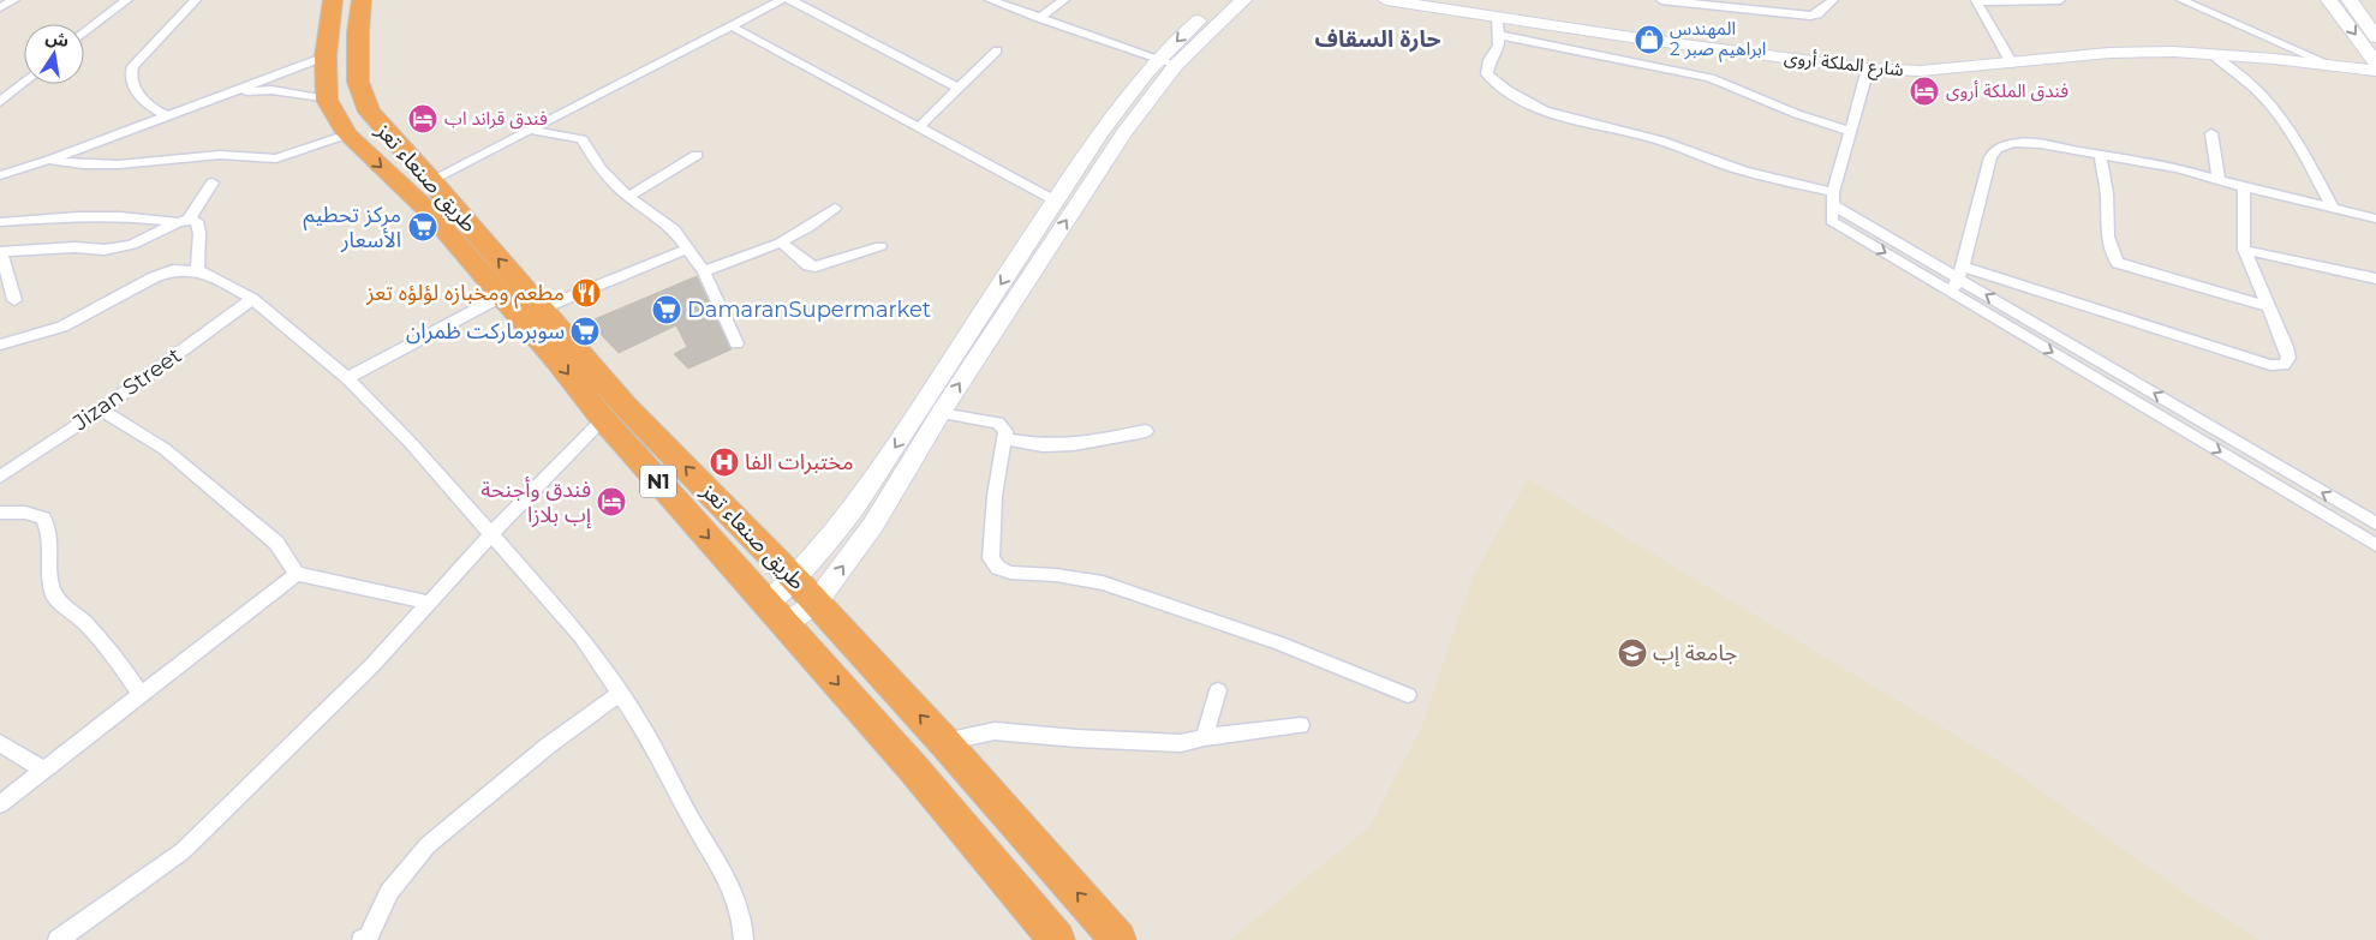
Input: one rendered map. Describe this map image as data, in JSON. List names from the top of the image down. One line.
{"streets":{"highway":["طريق صنعاء تعز","N1"],"street":["شارع الملكة أروى","Jizan Street"]},"districts":["حارة السقاف"],"places":{"shop":["المهندس ابراهيم صبر 2"],"hotel":["فندق الملكة أروى","فندق قراند اب","فندق وأجنحة إب بلازا"],"supermarket":["مركز تحطيم الأسعار","DamaranSupermarket","سوبرماركت ظمران"],"restaurant":["مطعم ومخبازه لؤلؤه تعز"],"hospital":["مختبرات الفا"],"school or university":["جامعة إب"]},"north":"top"}
